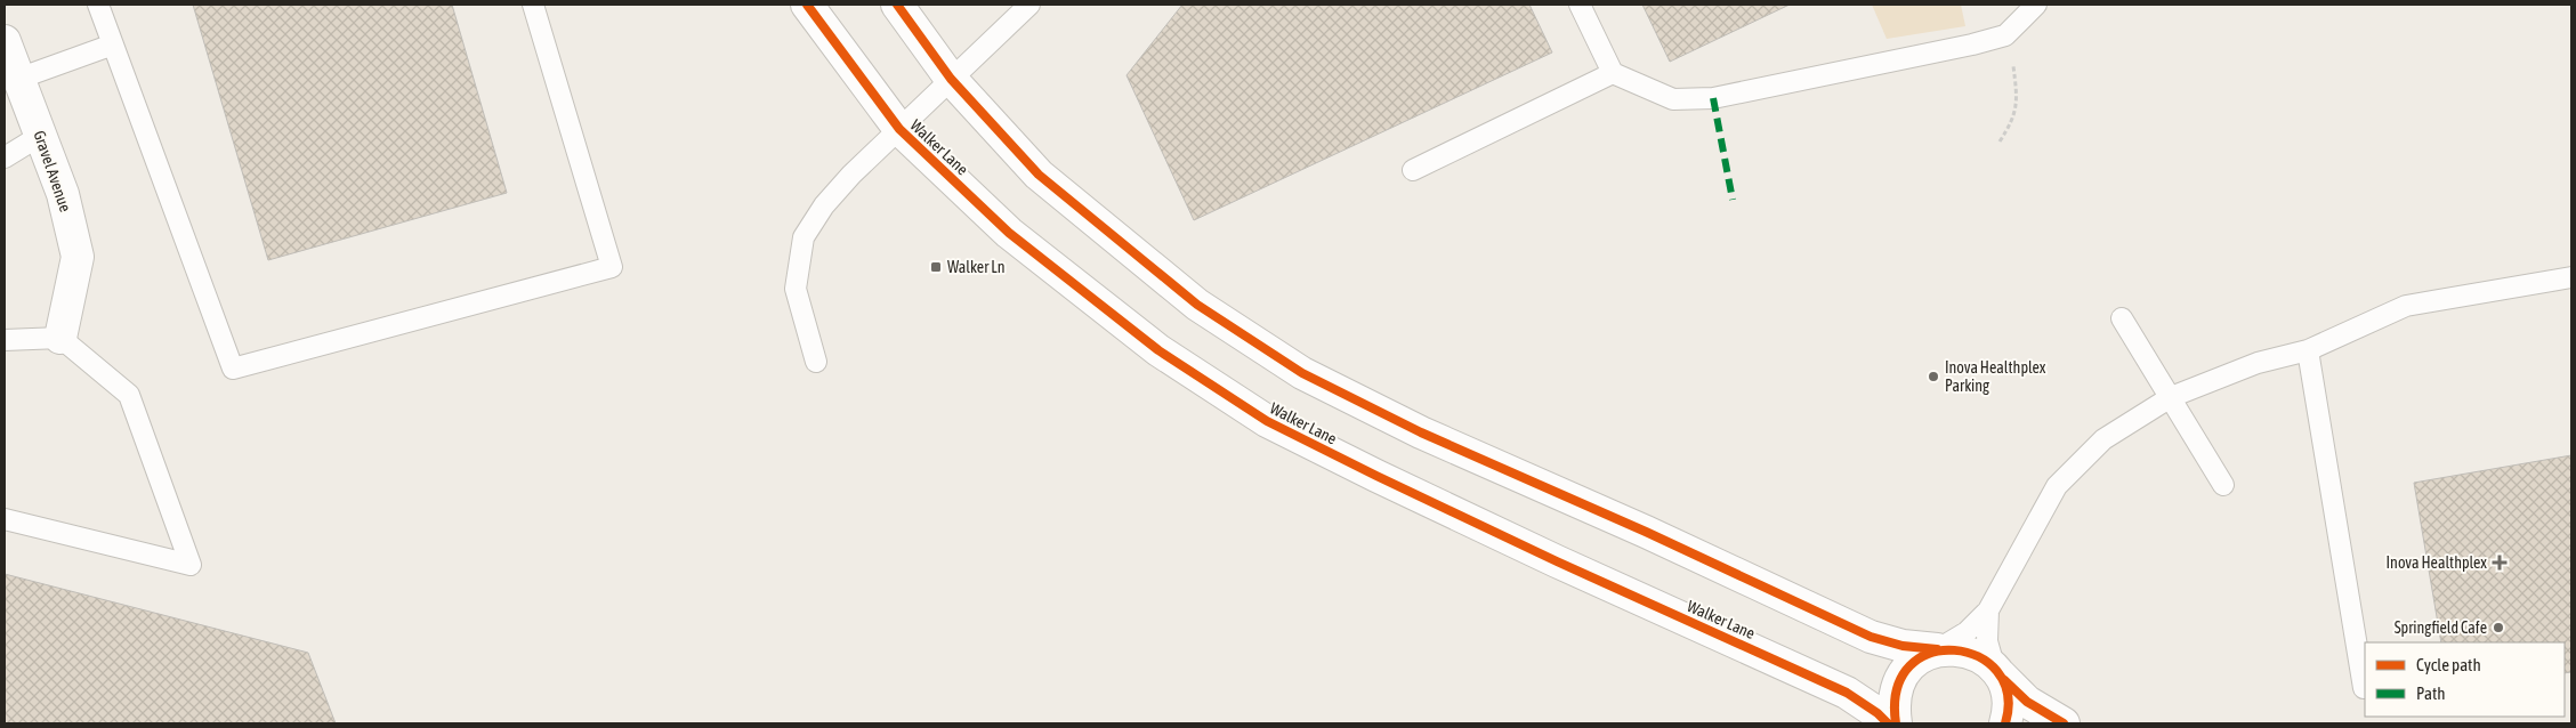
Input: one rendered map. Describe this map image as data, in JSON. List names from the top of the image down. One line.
{"streets":{"street":["Walker Lane","Gravel Avenue"]},"places":{"transit":["Walker Ln"],"other":["Inova Healthplex Parking","Springfield Cafe"],"health":["Inova Healthplex"]},"legend":["Cycle path","Path"]}
